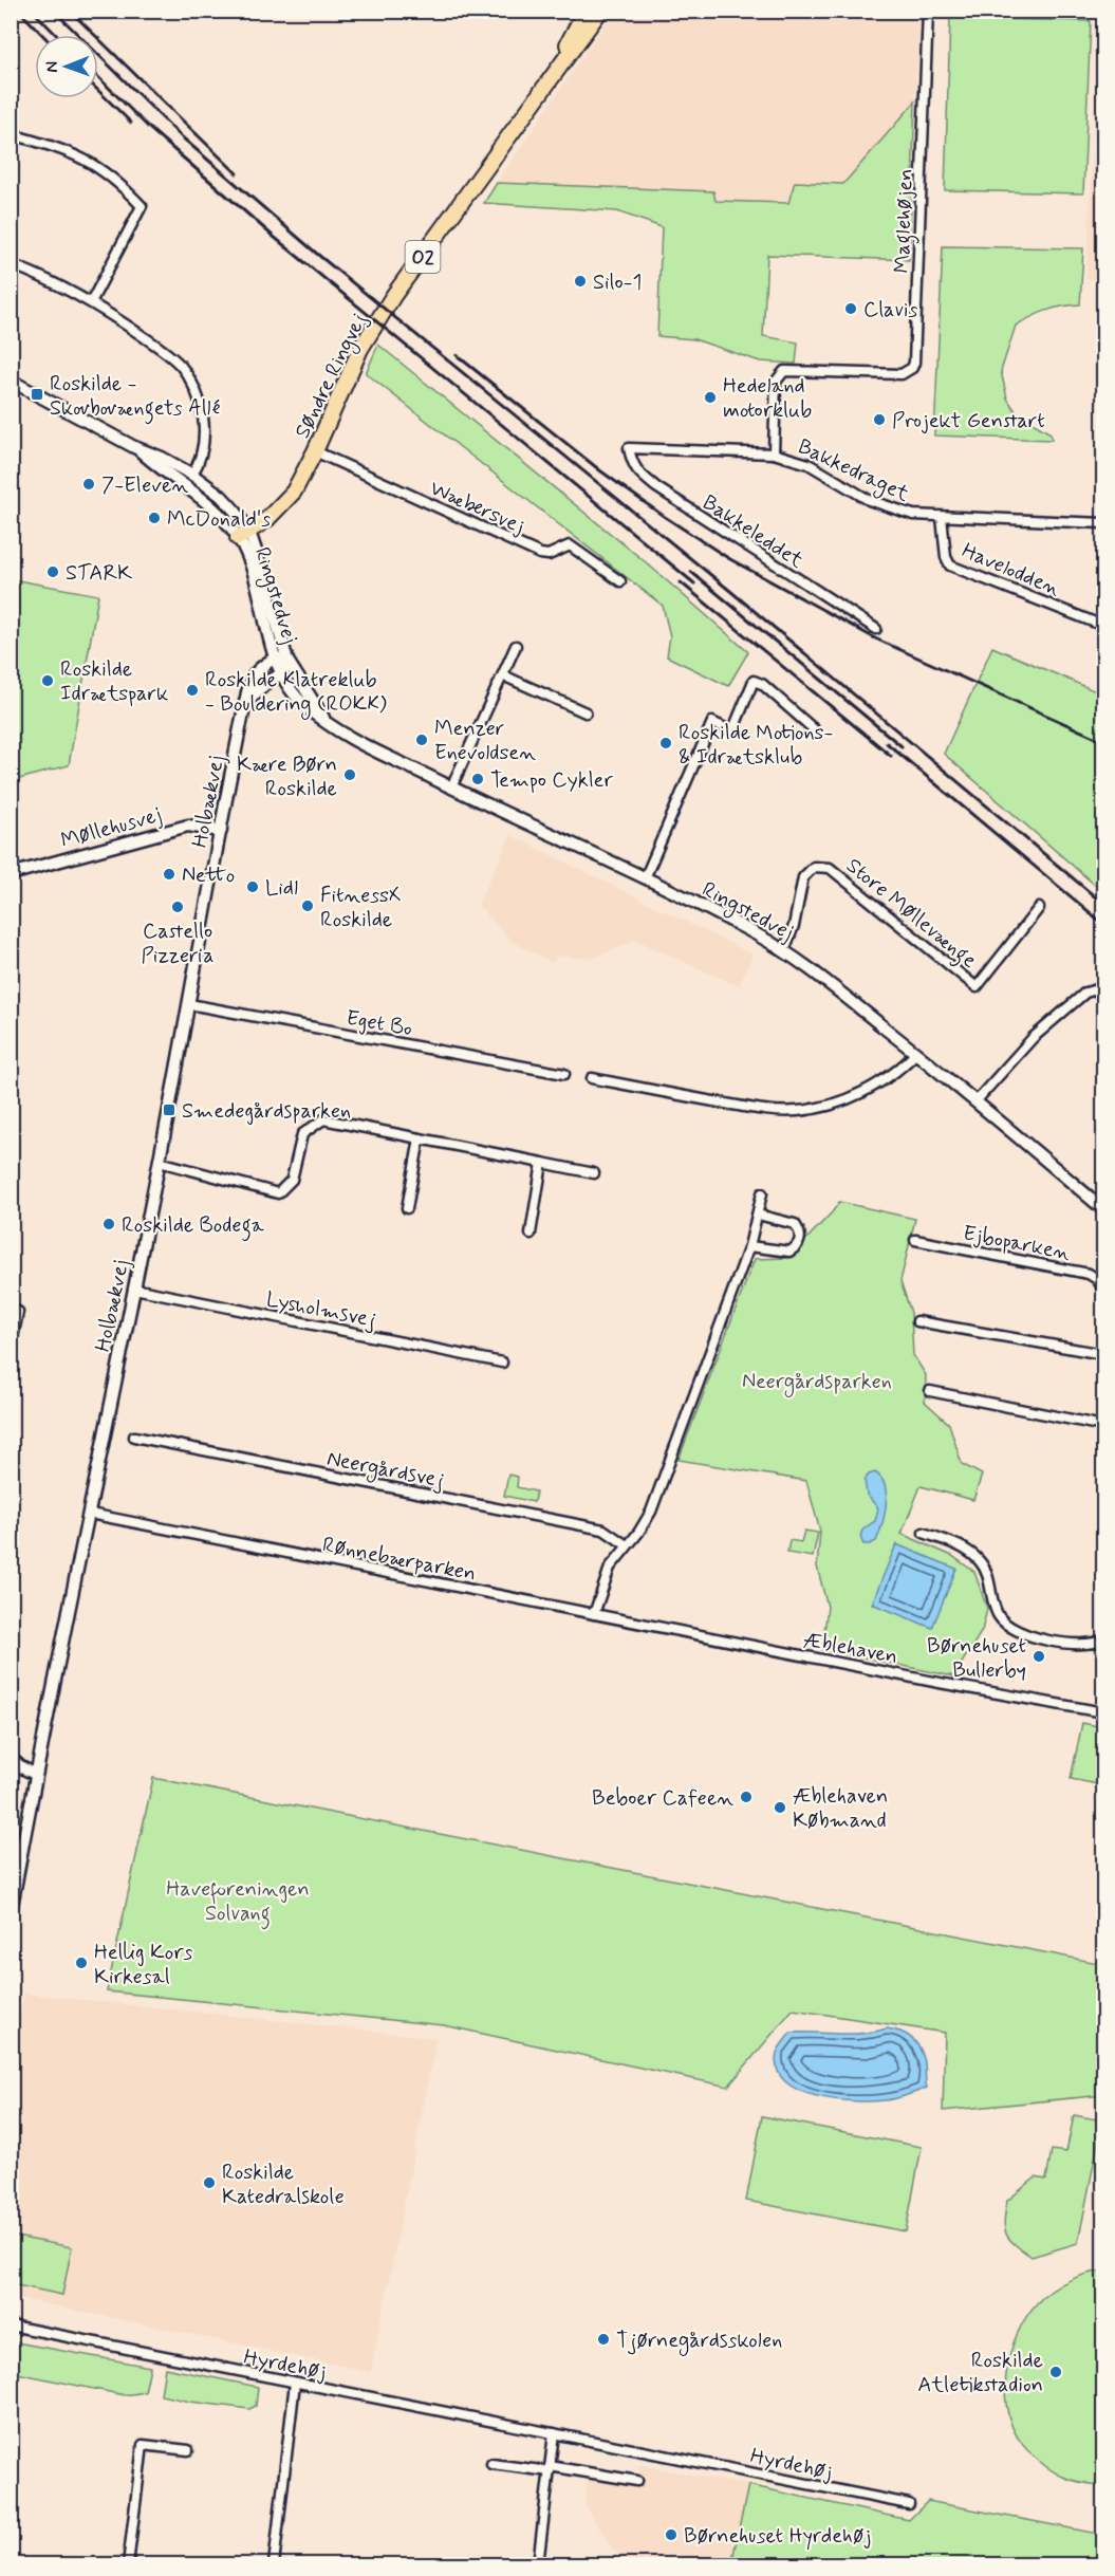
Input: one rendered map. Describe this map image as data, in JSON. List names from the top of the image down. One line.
{"streets":{"main road":["O2","Søndre Ringvej"],"street":["Maglehøjen","Bakkedraget","Wæbersvej","Bakkeleddet","Havelodden","Ringstedvej","Holbækvej","Møllehusvej","Store Møllevænge","Eget Bo","Ejboparken","Lysholmsvej","Neergårdsvej","Rønnebærparken","Æblehaven","Hyrdehøj"]},"crossings":[["Maglehøjen","Bakkedraget"],["Søndre Ringvej","Wæbersvej"],["Søndre Ringvej","Ringstedvej"],["Bakkedraget","Bakkeleddet"],["Bakkedraget","Havelodden"],["Ringstedvej","Holbækvej"],["Ringstedvej","Store Møllevænge"],["Holbækvej","Møllehusvej"],["Holbækvej","Eget Bo"],["Holbækvej","Lysholmsvej"],["Holbækvej","Rønnebærparken"],["Rønnebærparken","Æblehaven"]],"parks":["Neergårdsparken","Haveforeningen Solvang"],"places":{"other":["Silo-1","Clavis","Hedeland motorklub","Projekt Genstart","7-Eleven","McDonald's","STARK","Roskilde Idrætspark","Roskilde Klatreklub - Bouldering (ROKK)","Menzer Enevoldsen","Roskilde Motions- & Idrætsklub","Kære Børn Roskilde","Tempo Cykler","Netto","Lidl","FitnessX Roskilde","Castello Pizzeria","Roskilde Bodega","Børnehuset Bullerby","Beboer Cafeen","Æblehaven Købmand","Hellig Kors Kirkesal","Roskilde Katedralskole","Tjørnegårdsskolen","Roskilde Atletikstadion","Børnehuset Hyrdehøj"],"transit":["Roskilde - Skovbovængets Allé","Smedegårdsparken"]},"north":"left"}
